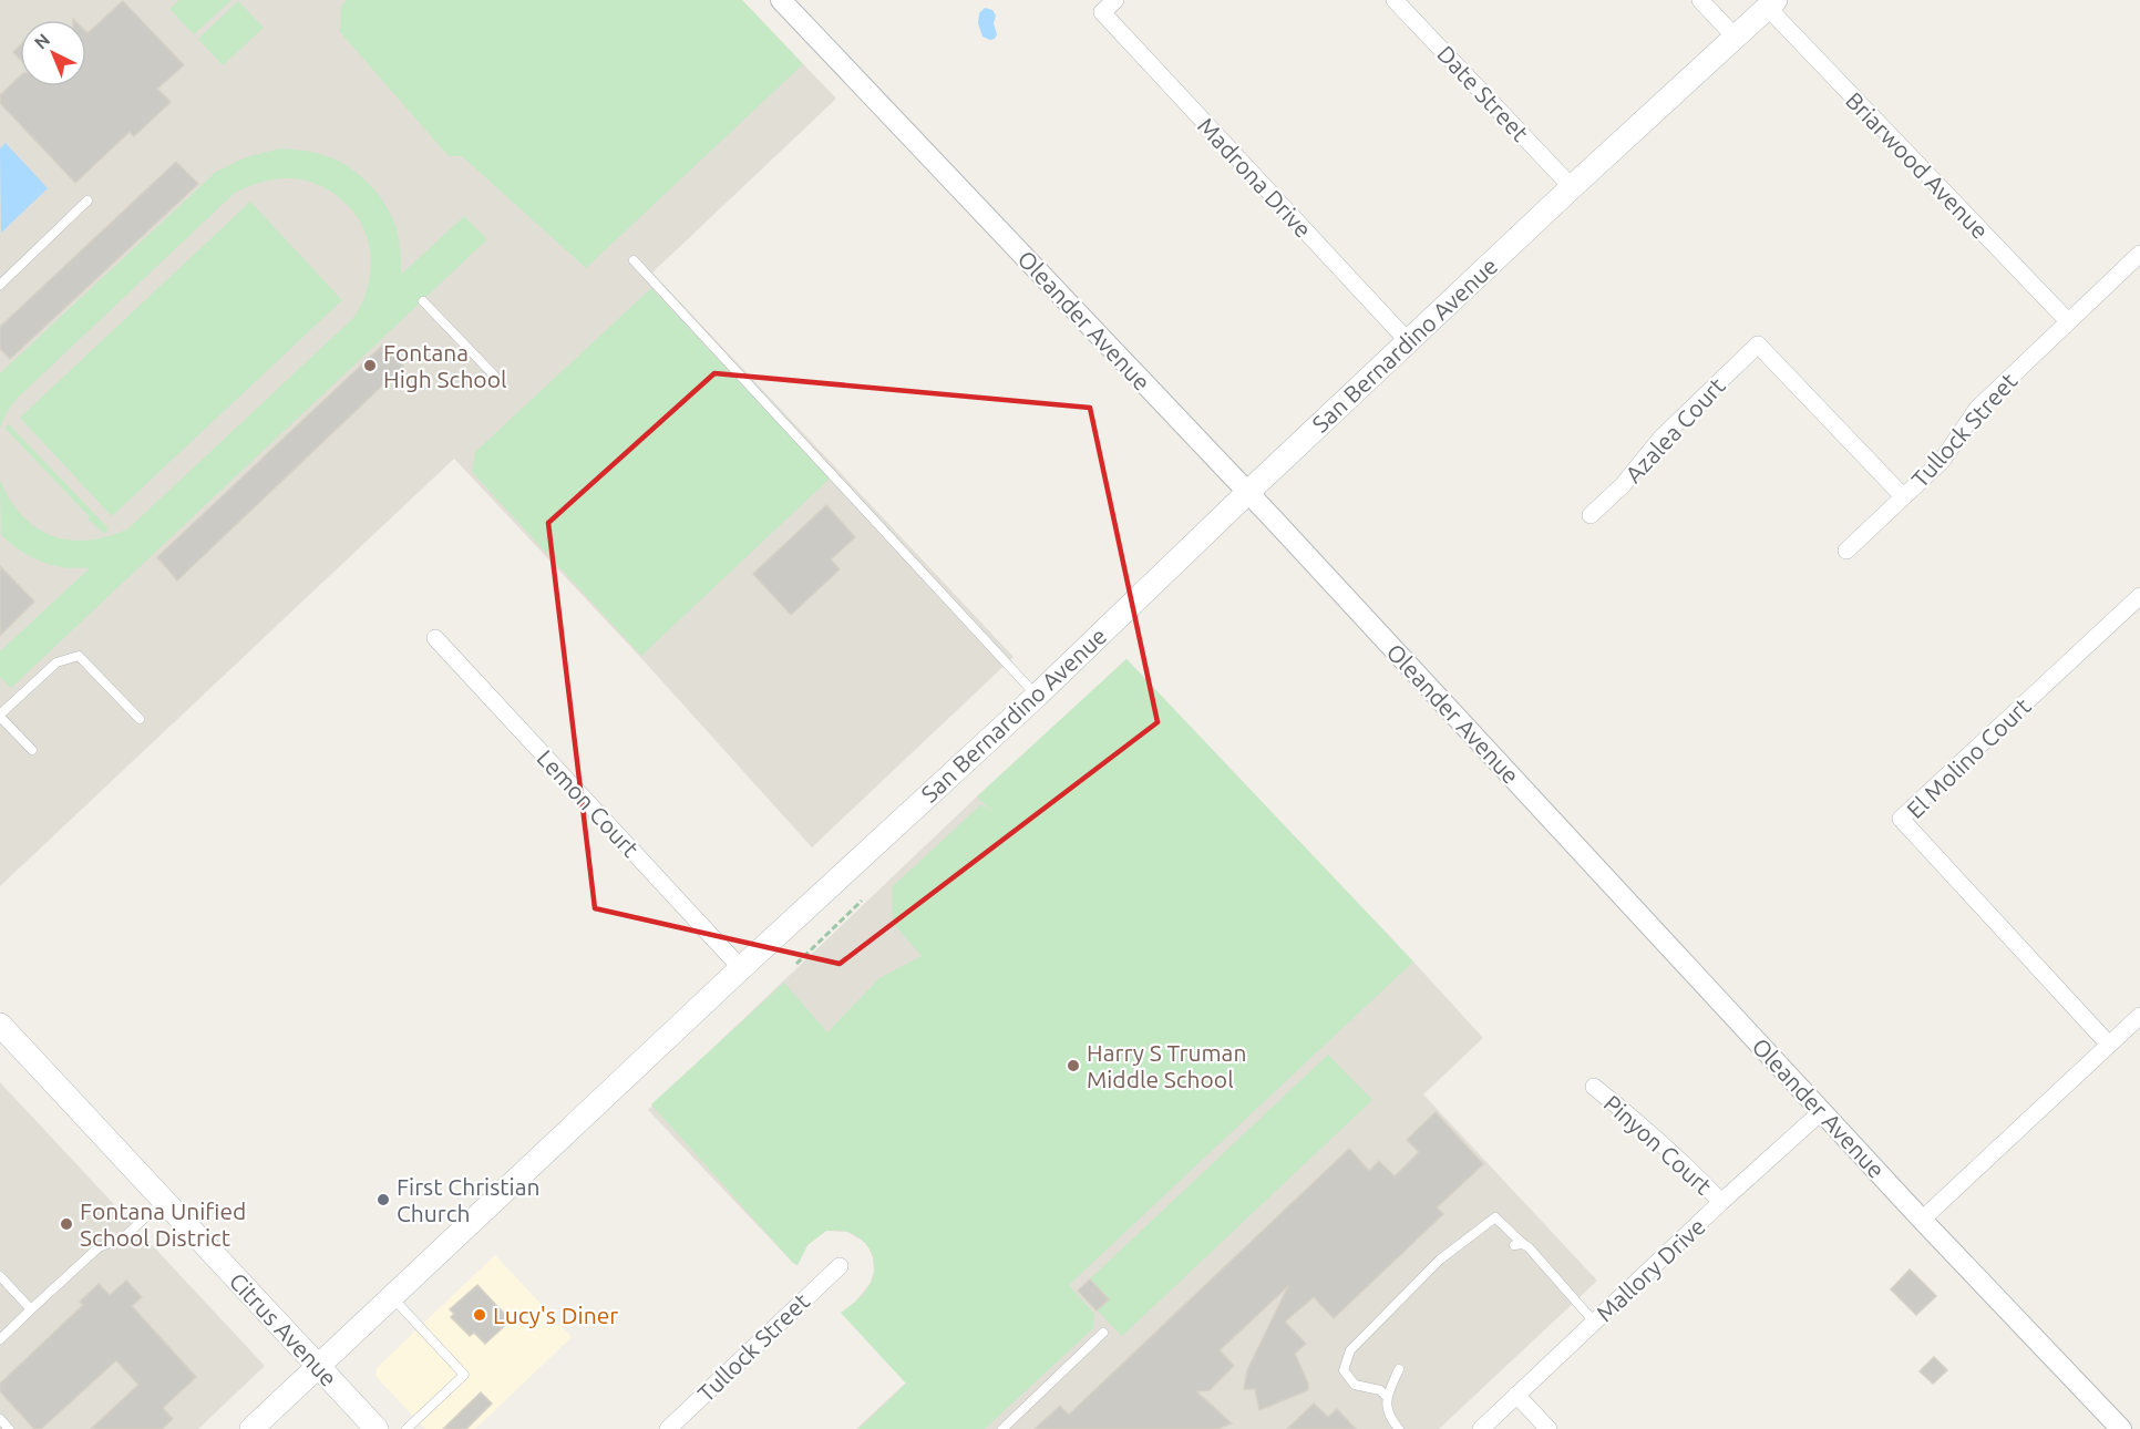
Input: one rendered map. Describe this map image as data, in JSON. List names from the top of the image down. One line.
{"streets":{"main road":["San Bernardino Avenue","Citrus Avenue"],"street":["Date Street","Briarwood Avenue","Madrona Drive","Oleander Avenue","Azalea Court","Tullock Street","El Molino Court","Lemon Court","Pinyon Court","Mallory Drive"]},"crossings":[["Date Street","San Bernardino Avenue"],["Briarwood Avenue","San Bernardino Avenue"],["Briarwood Avenue","Tullock Street"],["Madrona Drive","San Bernardino Avenue"],["Oleander Avenue","San Bernardino Avenue"],["Oleander Avenue","Mallory Drive"],["San Bernardino Avenue","Lemon Court"],["San Bernardino Avenue","Citrus Avenue"],["Azalea Court","Tullock Street"],["Pinyon Court","Mallory Drive"]],"places":["Fontana High School","Harry S Truman Middle School","First Christian Church","Fontana Unified School District","Lucy's Diner"],"north":"top left"}
